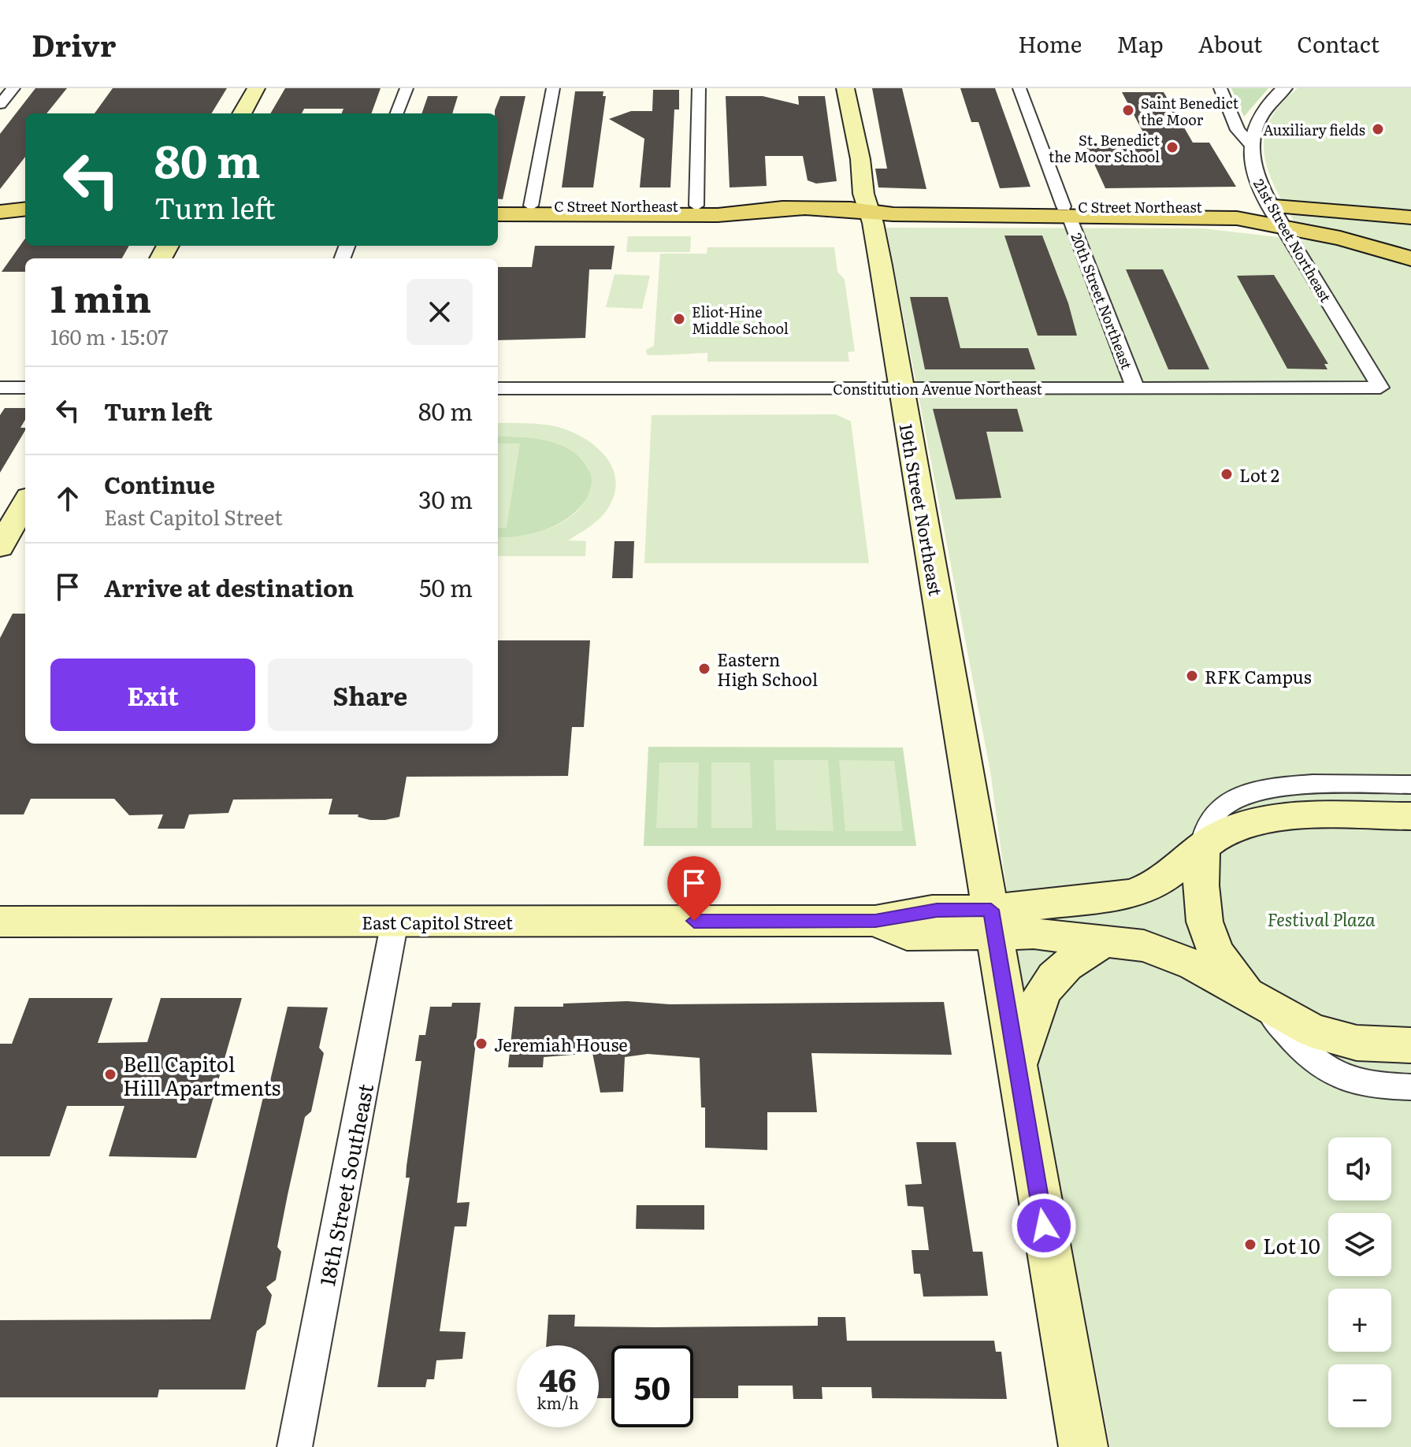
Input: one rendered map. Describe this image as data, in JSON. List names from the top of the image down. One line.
{"streets":{"main road":["C Street Northeast","19th Street Northeast","East Capitol Street"],"street":["21st Street Northeast","20th Street Northeast","Constitution Avenue Northeast","18th Street Southeast"]},"crossings":[["C Street Northeast","21st Street Northeast"],["C Street Northeast","20th Street Northeast"],["C Street Northeast","19th Street Northeast"],["21st Street Northeast","Constitution Avenue Northeast"],["20th Street Northeast","Constitution Avenue Northeast"],["Constitution Avenue Northeast","19th Street Northeast"],["19th Street Northeast","East Capitol Street"],["East Capitol Street","18th Street Southeast"]],"parks":["Festival Plaza"],"places":["Saint Benedict the Moor","Auxiliary fields","St. Benedict the Moor School","Eliot-Hine Middle School","Lot 2","Eastern High School","RFK Campus","Jeremiah House","Bell Capitol Hill Apartments","Lot 10"],"page":{"header":"Drivr","nav":["Home","Map","About","Contact"],"turn":["80 m","Turn left"],"heading":["1 min","160 m · 15:07"],"list":[{"name":"Turn left","value":"80 m"},{"name":"Continue","note":"East Capitol Street","value":"30 m"},{"name":"Arrive at destination","value":"50 m"}],"buttons":["Exit","Share"],"map_buttons":["+","−"],"speed":"46 km/h","limit":"50"}}
